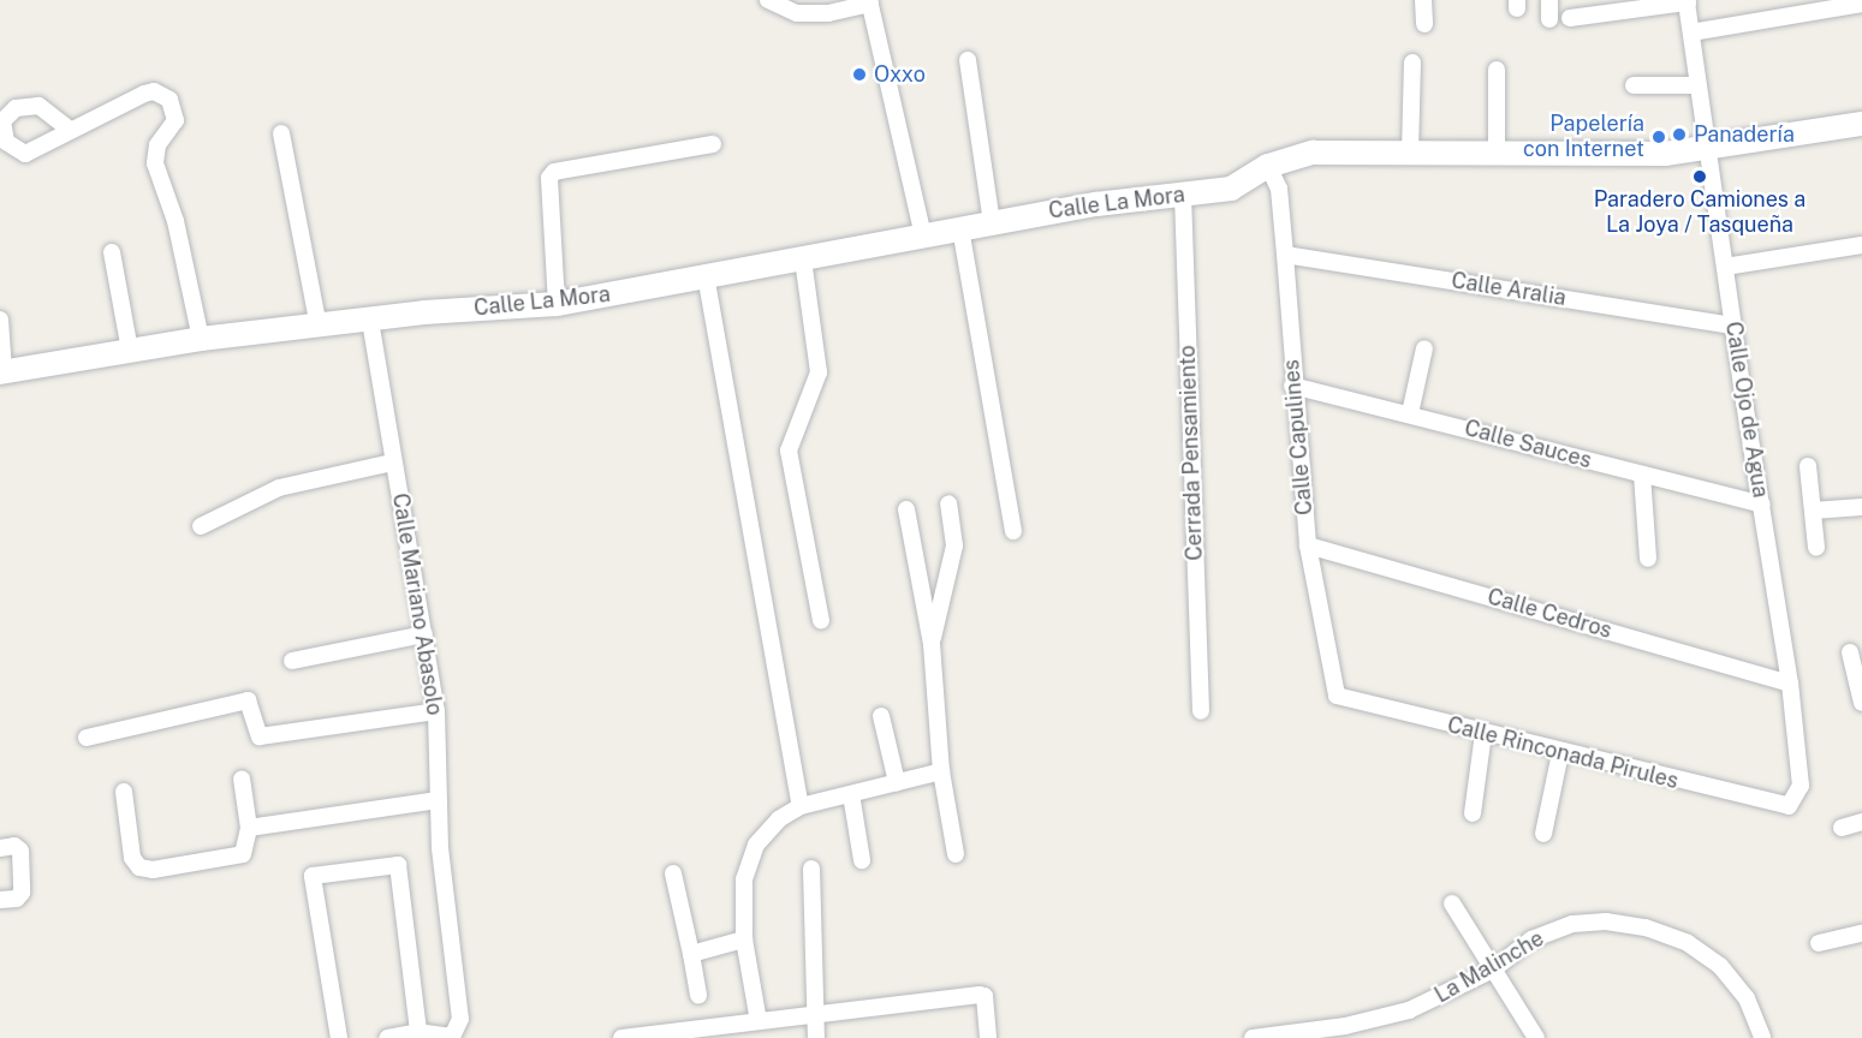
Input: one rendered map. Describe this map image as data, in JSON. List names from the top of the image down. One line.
{"streets":{"street":["Calle La Mora","Calle Aralia","Calle Ojo de Agua","Calle Capulines","Calle Sauces","Cerrada Pensamiento","Calle Mariano Abasolo","Calle Cedros","Calle Rinconada Pirules","La Malinche"]},"crossings":[["Calle La Mora","Calle Ojo de Agua"],["Calle La Mora","Calle Capulines"],["Calle La Mora","Cerrada Pensamiento"],["Calle La Mora","Calle Mariano Abasolo"],["Calle Aralia","Calle Ojo de Agua"],["Calle Aralia","Calle Capulines"],["Calle Ojo de Agua","Calle Sauces"],["Calle Ojo de Agua","Calle Cedros"],["Calle Ojo de Agua","Calle Rinconada Pirules"],["Calle Capulines","Calle Sauces"],["Calle Capulines","Calle Cedros"],["Calle Capulines","Calle Rinconada Pirules"]],"places":["Oxxo","Panadería","Papelería con Internet","Paradero Camiones a La Joya / Tasqueña"]}
